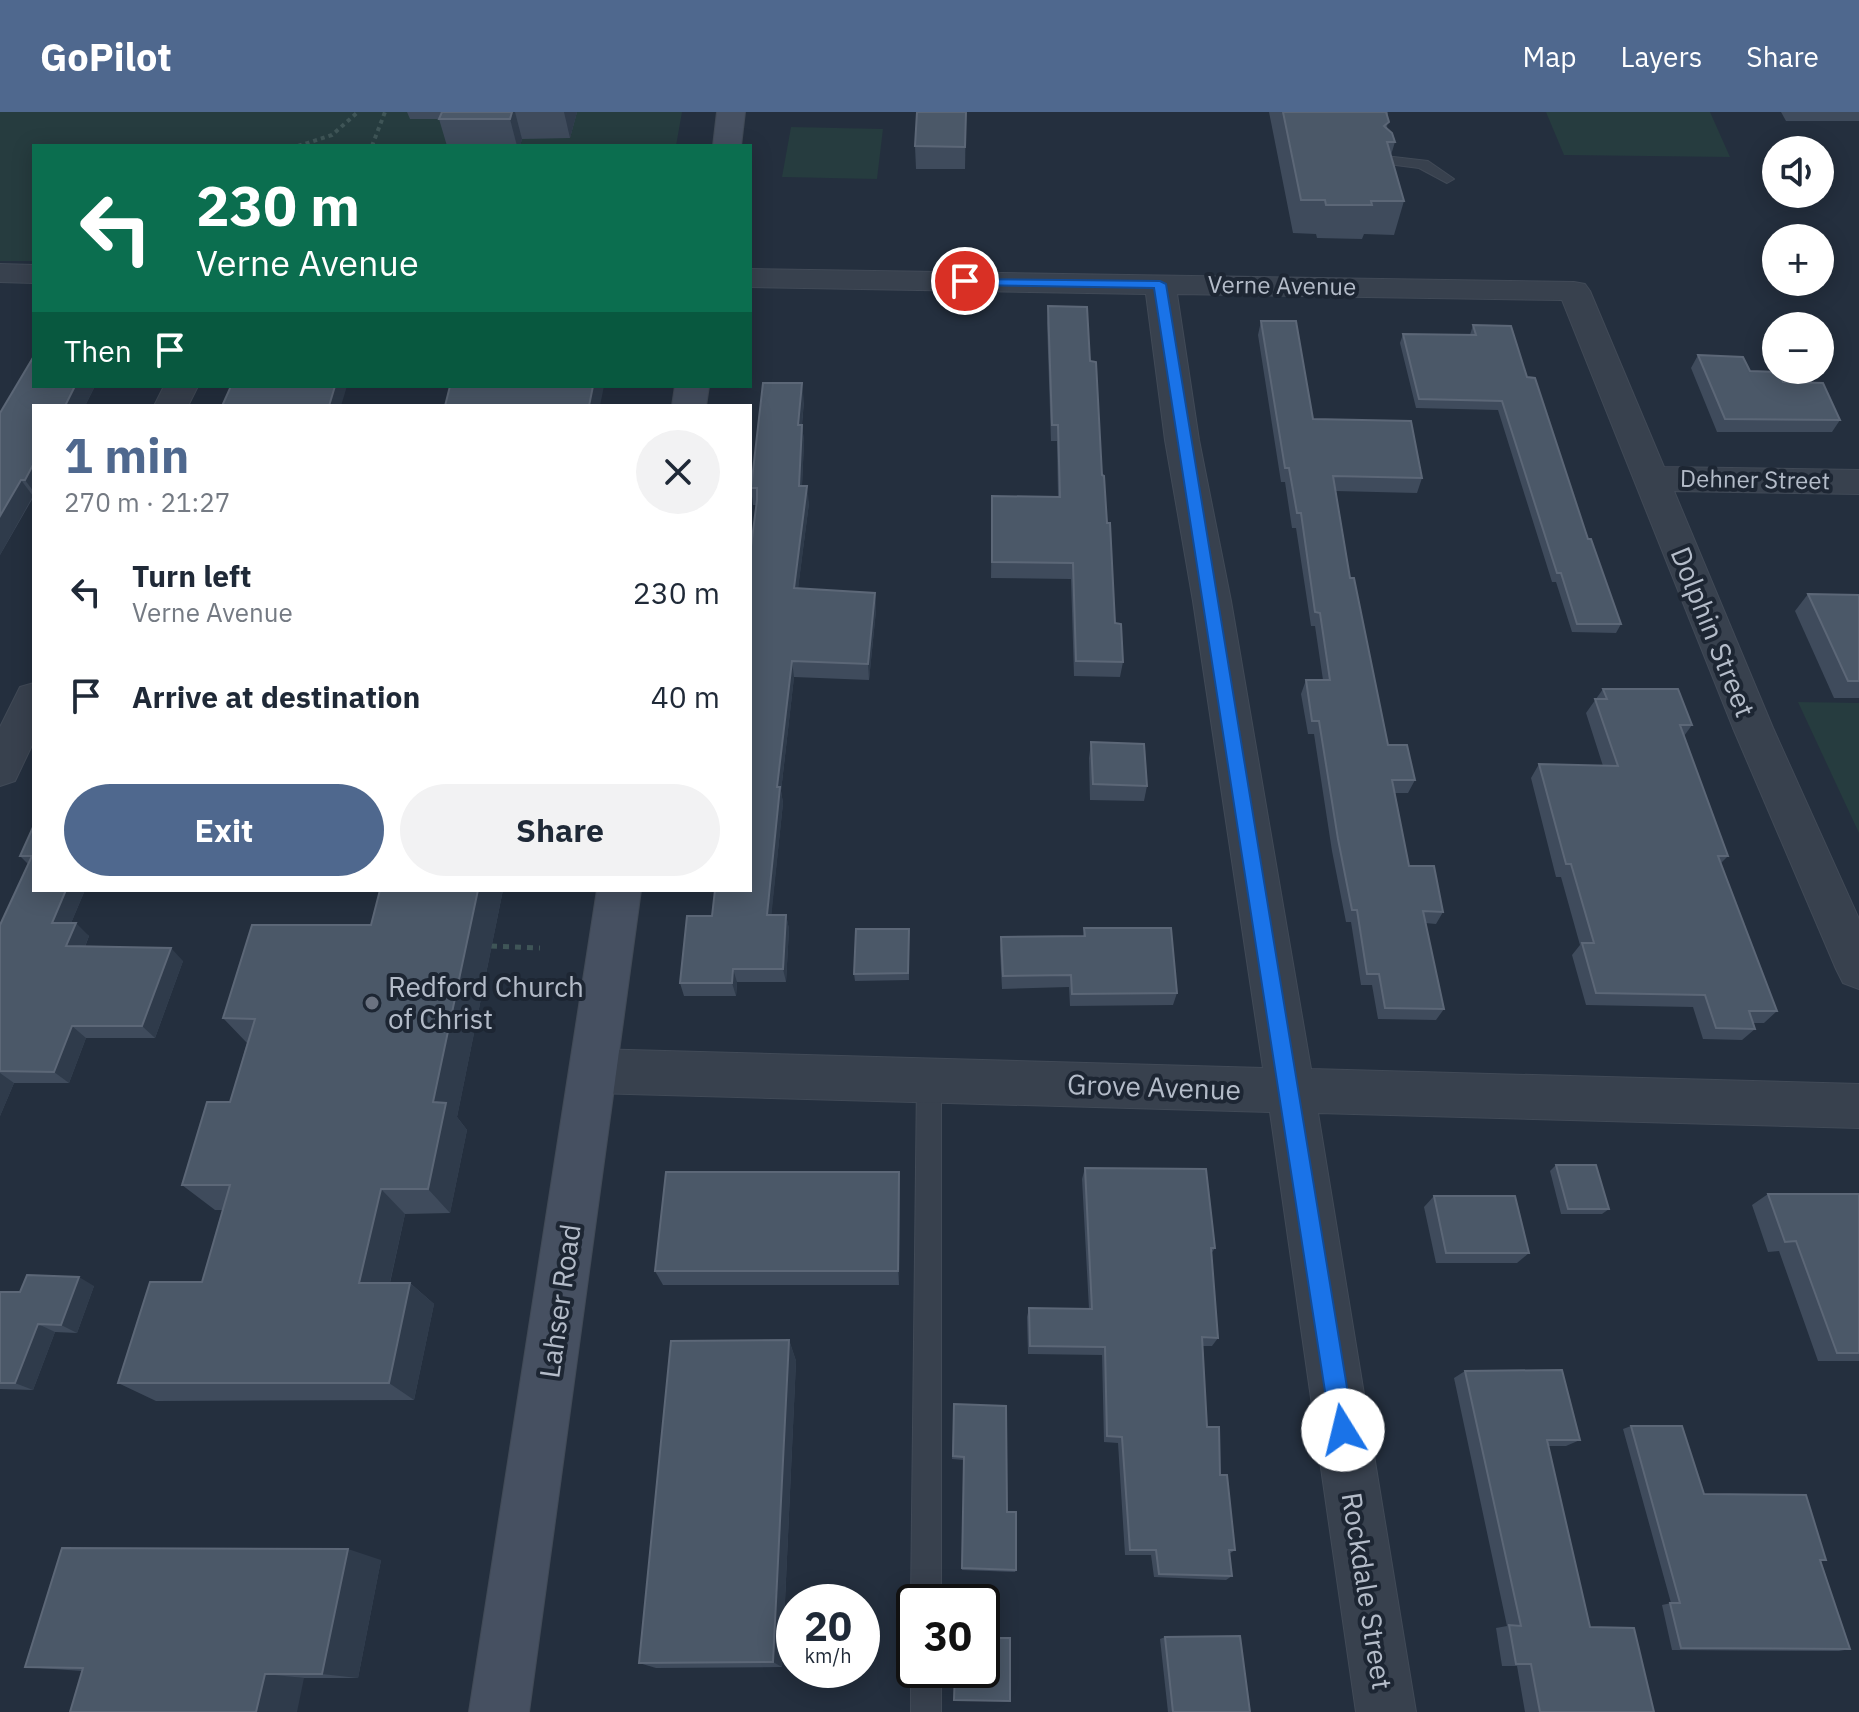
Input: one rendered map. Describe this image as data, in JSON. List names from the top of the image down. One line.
{"streets":{"main road":["Lahser Road"],"street":["Verne Avenue","Dehner Street","Dolphin Street","Grove Avenue","Rockdale Street"]},"crossings":[["Verne Avenue","Dolphin Street"],["Verne Avenue","Rockdale Street"],["Dehner Street","Dolphin Street"],["Grove Avenue","Lahser Road"],["Grove Avenue","Rockdale Street"]],"places":["Redford Church of Christ"],"page":{"header":"GoPilot","nav":["Map","Layers","Share"],"map_buttons":["+","−"],"turn":["230 m","Verne Avenue"],"then":"Then","heading":["1 min","270 m · 21:27"],"list":[{"name":"Turn left","note":"Verne Avenue","value":"230 m"},{"name":"Arrive at destination","value":"40 m"}],"buttons":["Exit","Share"],"speed":"20 km/h","limit":"30"}}
